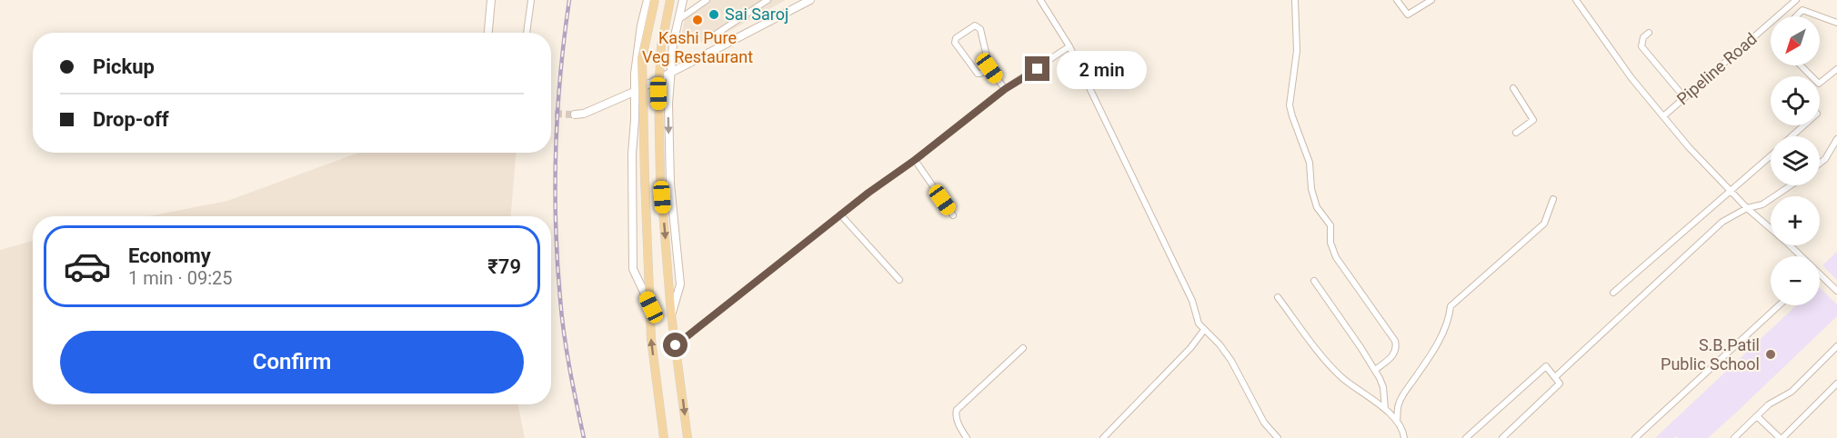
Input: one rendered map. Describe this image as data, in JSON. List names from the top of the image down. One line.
{"streets":{"street":["Pipeline Road"]},"places":["Sai Saroj","Kashi Pure Veg Restaurant","S.B.Patil Public School"],"north":"bottom left","page":{"map_buttons":["+","−"],"banner":["Pickup","Drop-off"],"bubble":"2 min","list":[{"name":"Economy","note":"1 min · 09:25","value":"₹79"}],"buttons":"Confirm"}}
